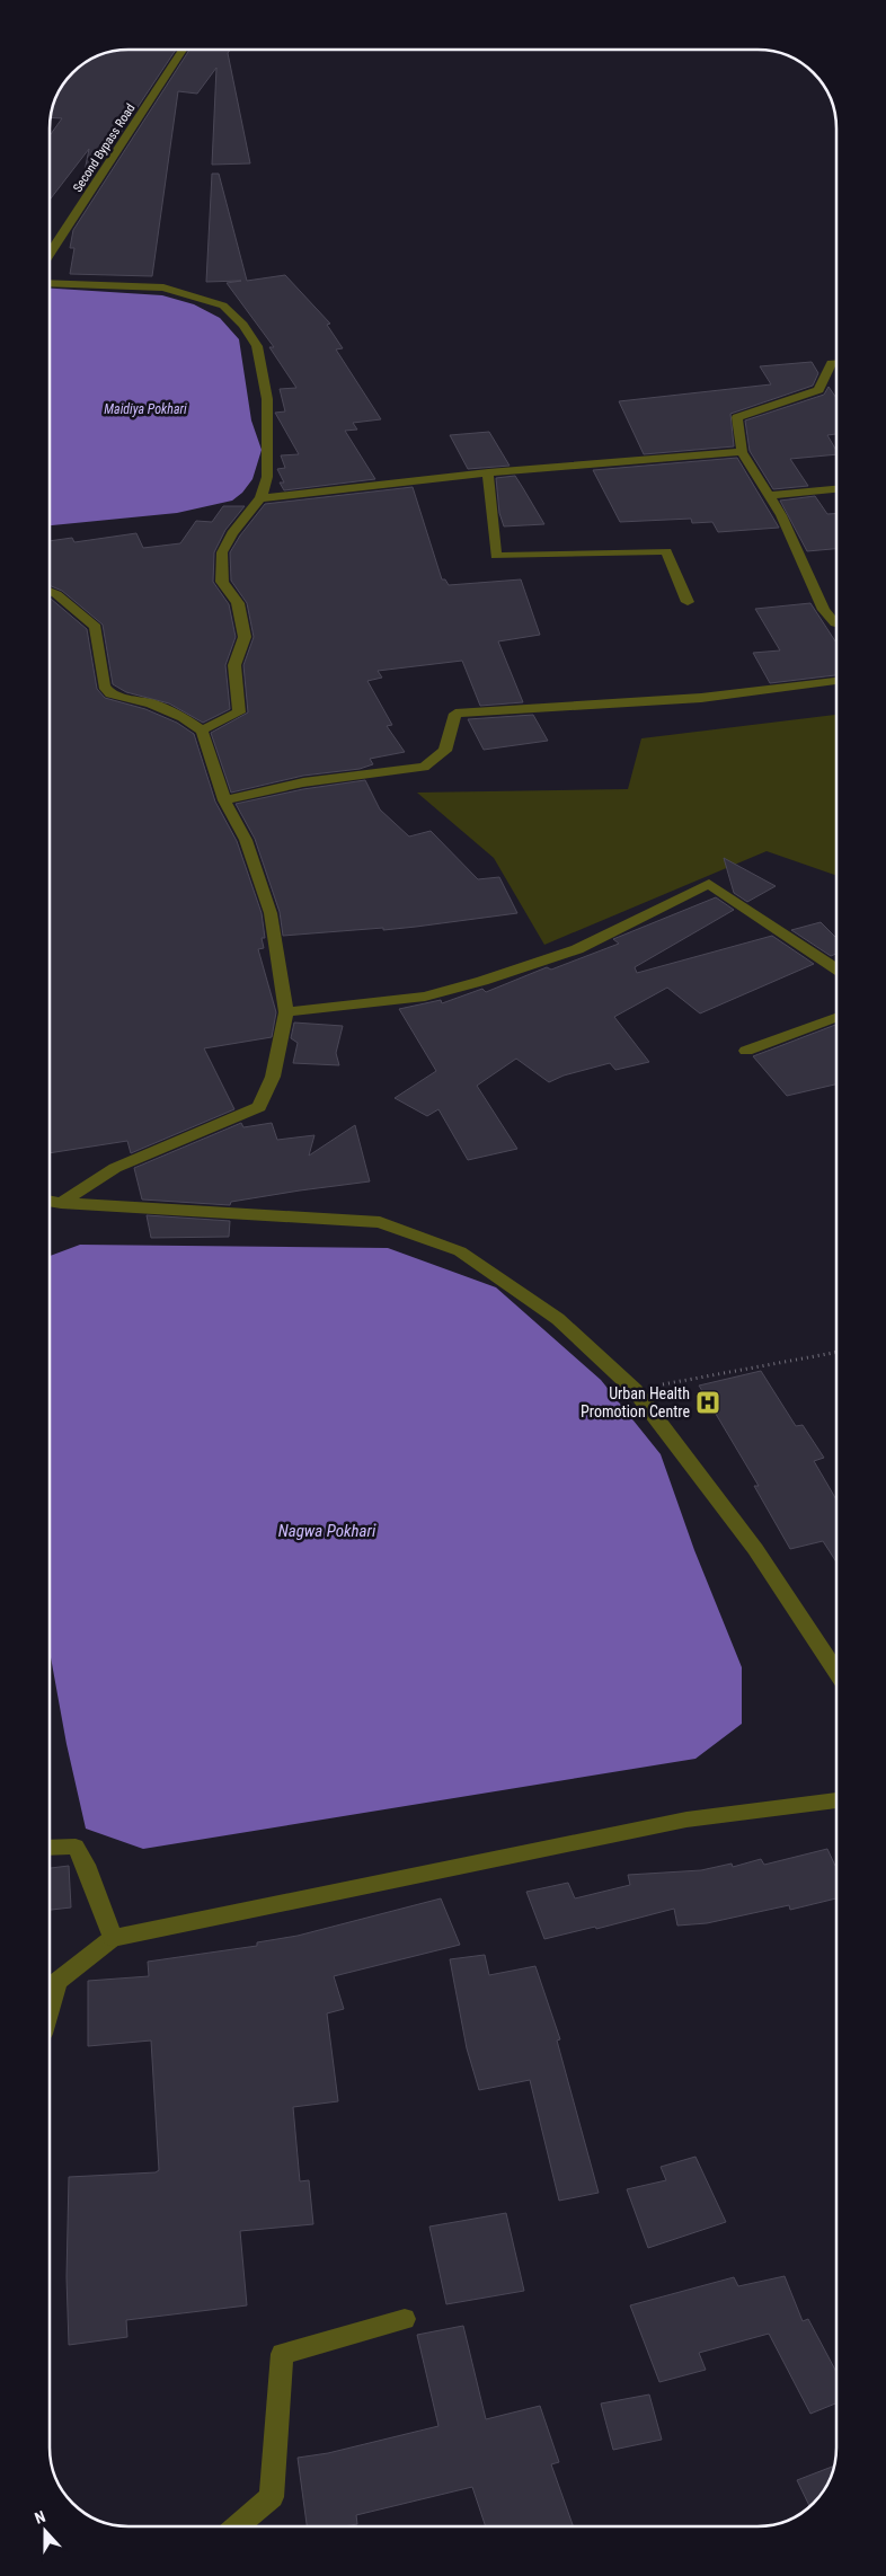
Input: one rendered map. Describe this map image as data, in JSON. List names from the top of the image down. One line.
{"streets":{"street":["Second Bypass Road"]},"water":["Maidiya Pokhari","Nagwa Pokhari"],"places":{"hospital":["Urban Health Promotion Centre"]},"north":"top"}
